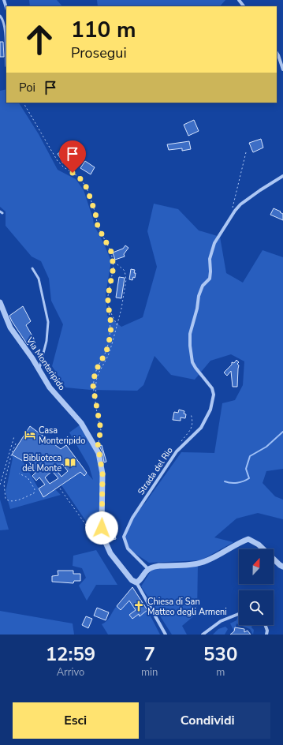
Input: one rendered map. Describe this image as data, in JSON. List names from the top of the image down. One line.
{"streets":{"street":["Via Monteripido","Strada del Rio"]},"places":{"hotel":["Casa Monteripido"],"library":["Biblioteca del Monte"],"church":["Chiesa di San Matteo degli Armeni"]},"north":"top","page":{"turn":["110 m","Prosegui"],"then":"Poi","eta":["12:59","Arrivo","7","min","530","m"],"buttons":["Esci","Condividi"]}}
